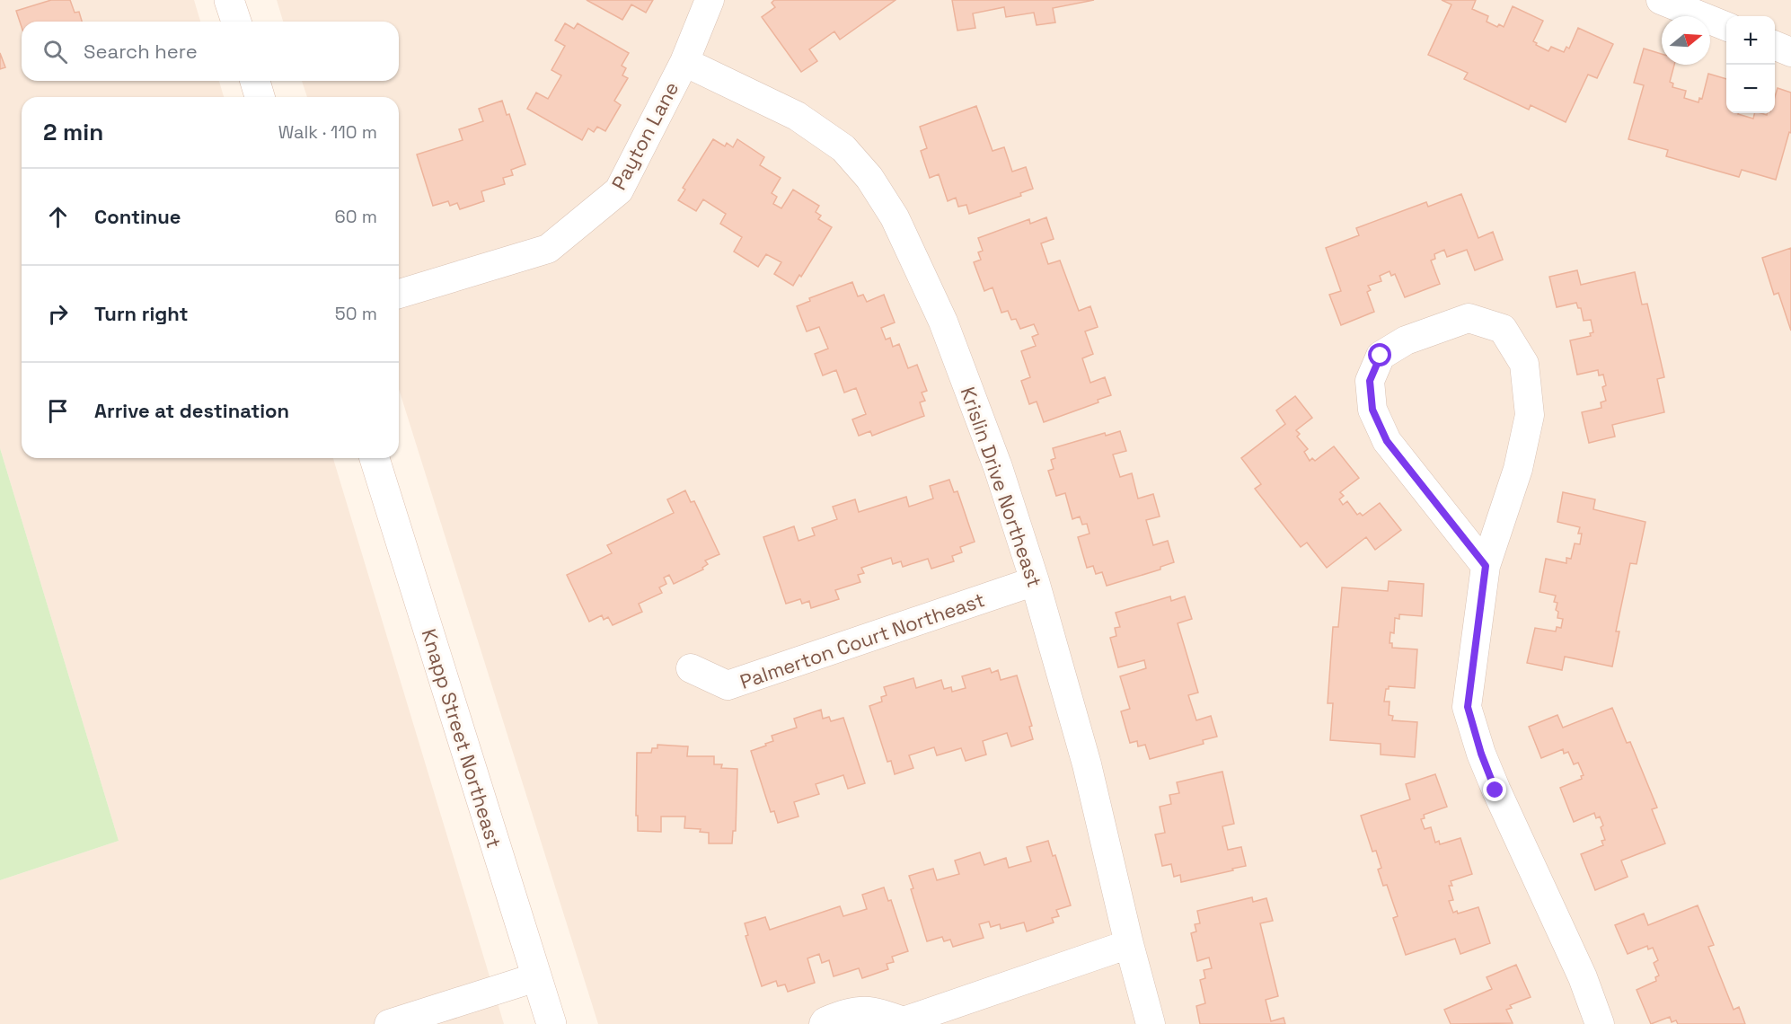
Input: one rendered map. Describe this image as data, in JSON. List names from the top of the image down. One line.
{"streets":{"main road":["Knapp Street Northeast"],"street":["Payton Lane","Krislin Drive Northeast","Palmerton Court Northeast"]},"crossings":[["Payton Lane","Krislin Drive Northeast"],["Krislin Drive Northeast","Palmerton Court Northeast"]],"north":"right","page":{"map_buttons":["+","−"],"search":"Search here","heading":["2 min","Walk · 110 m"],"list":[["Continue","60 m"],["Turn right","50 m"],"Arrive at destination"]}}
